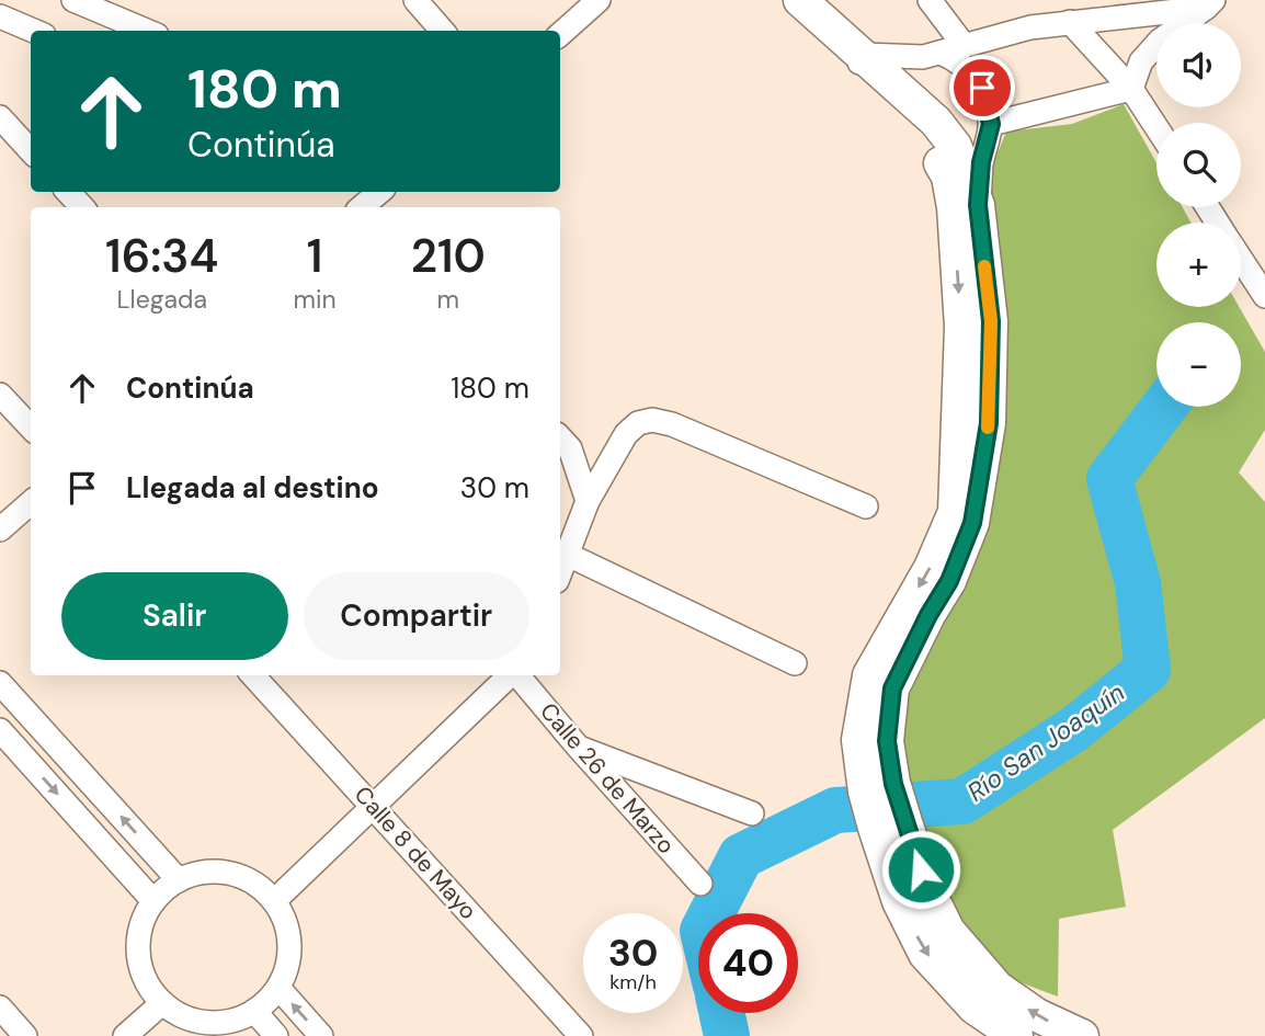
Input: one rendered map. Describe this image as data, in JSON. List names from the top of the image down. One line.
{"streets":{"street":["Calle 26 de Marzo","Calle 8 de Mayo"]},"water":["Río San Joaquín"],"page":{"map_buttons":["+","−"],"turn":["180 m","Continúa"],"eta":["16:34","Llegada","1","min","210","m"],"list":[{"name":"Continúa","value":"180 m"},{"name":"Llegada al destino","value":"30 m"}],"buttons":["Salir","Compartir"],"speed":"30 km/h","limit":"40"}}
